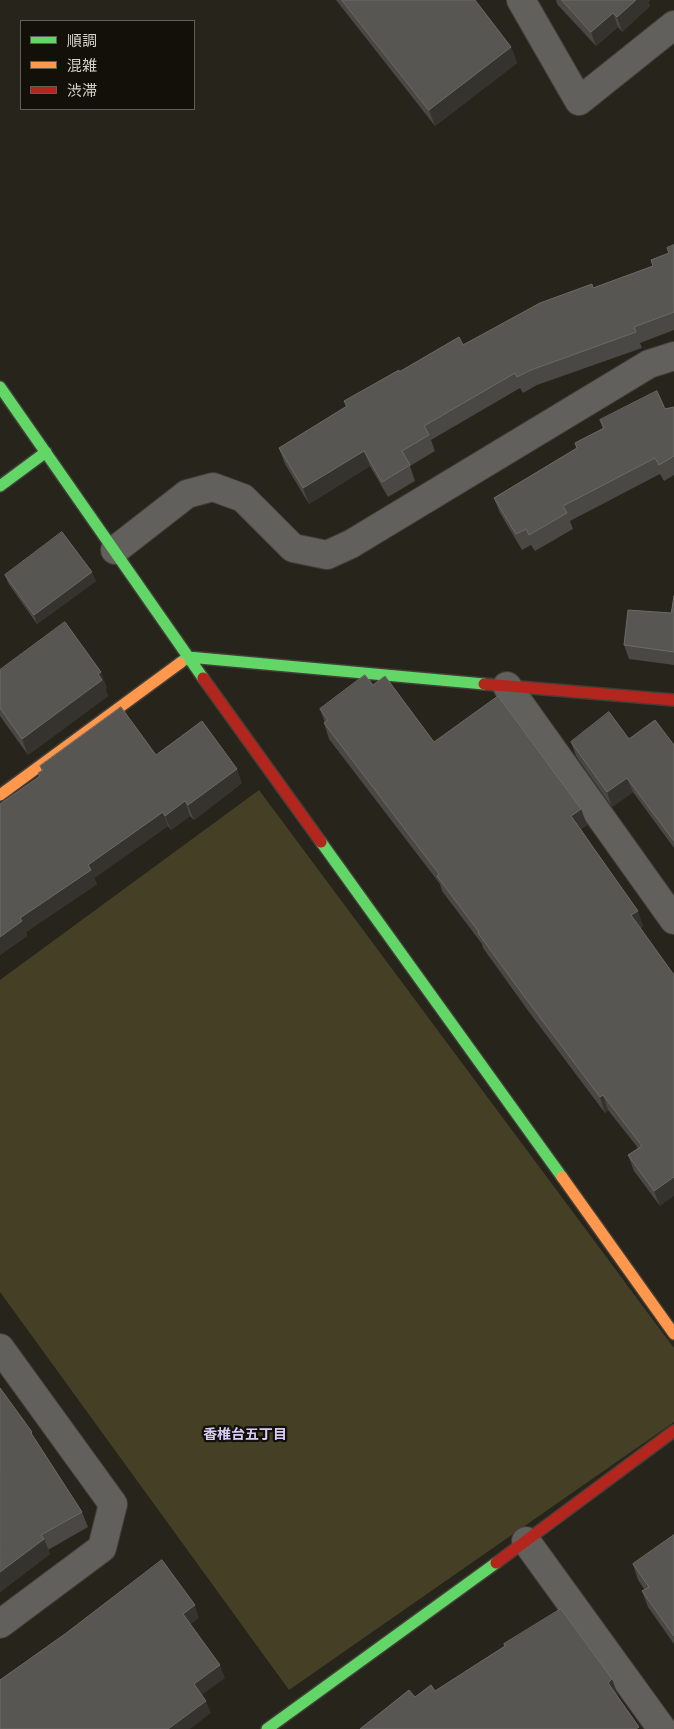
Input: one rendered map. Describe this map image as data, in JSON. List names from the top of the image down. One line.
{"districts":["香椎台五丁目"],"legend":["順調","混雑","渋滞"]}
